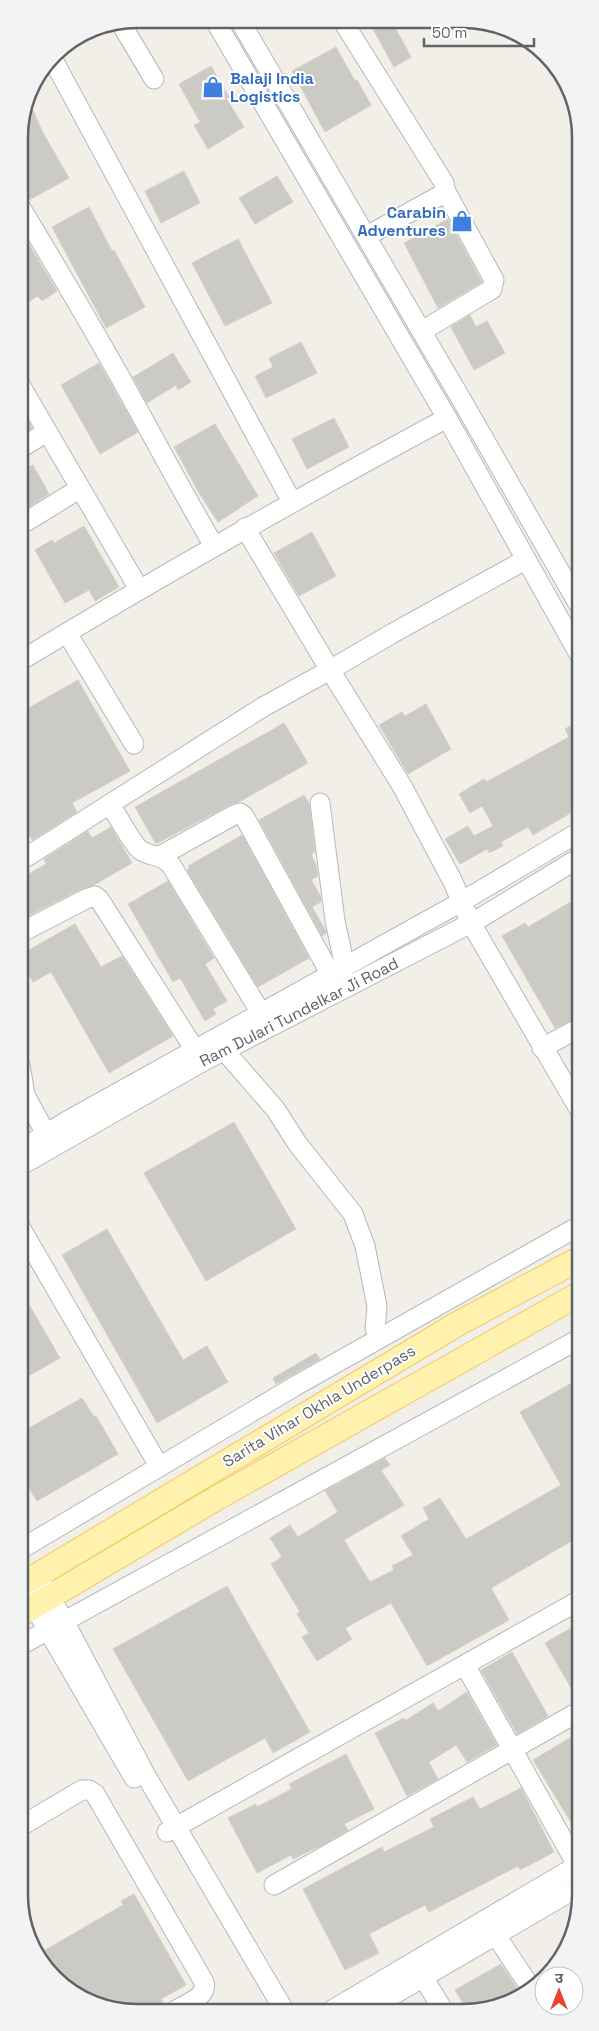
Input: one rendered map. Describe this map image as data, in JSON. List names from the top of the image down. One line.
{"streets":{"main road":["Sarita Vihar Okhla Underpass"],"street":["Ram Dulari Tundelkar Ji Road"]},"places":{"shop":["Balaji India Logistics","Carabin Adventures"]},"scale_bar":"50 m","north":"top"}
